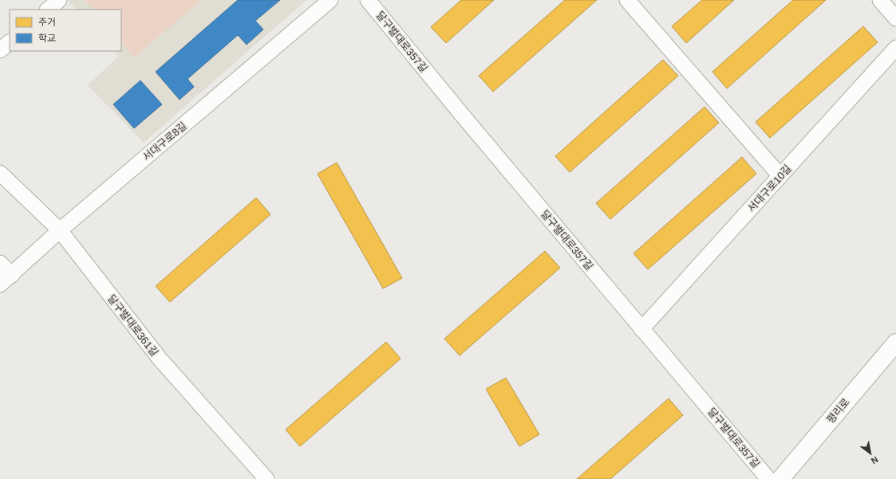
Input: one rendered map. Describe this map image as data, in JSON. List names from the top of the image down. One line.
{"streets":{"main road":["평리로"],"street":["달구벌대로357길","서대구로8길","서대구로10길","달구벌대로361길"]},"crossings":[["달구벌대로357길","서대구로10길"],["서대구로8길","달구벌대로361길"]],"legend":["주거","학교"],"north":"bottom right"}
